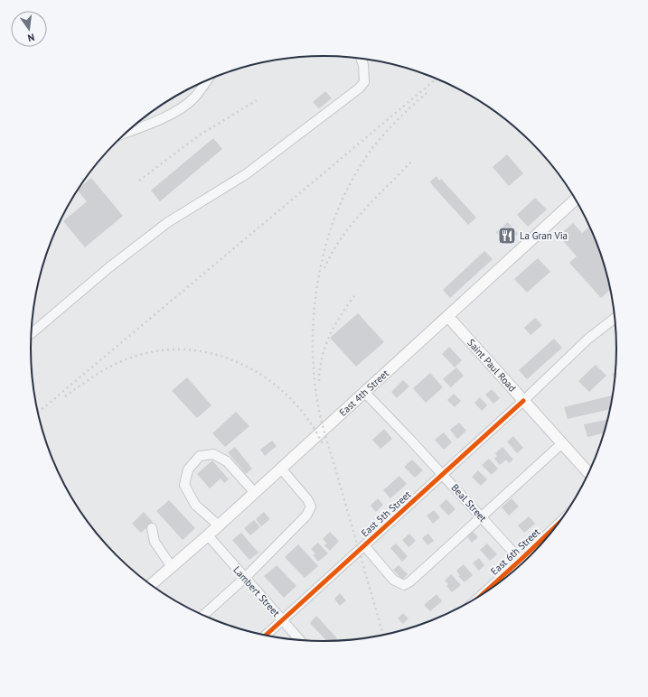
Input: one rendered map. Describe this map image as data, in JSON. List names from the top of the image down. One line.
{"streets":{"main road":["Saint Paul Road","East 4th Street"],"street":["Beal Street","East 5th Street","East 6th Street","Lambert Street"]},"crossings":[["Saint Paul Road","East 4th Street"],["Saint Paul Road","East 5th Street"],["East 4th Street","Beal Street"],["East 4th Street","Lambert Street"],["Beal Street","East 5th Street"],["Beal Street","East 6th Street"],["East 5th Street","Lambert Street"]],"places":{"restaurant":["La Gran Via"]},"north":"bottom"}
